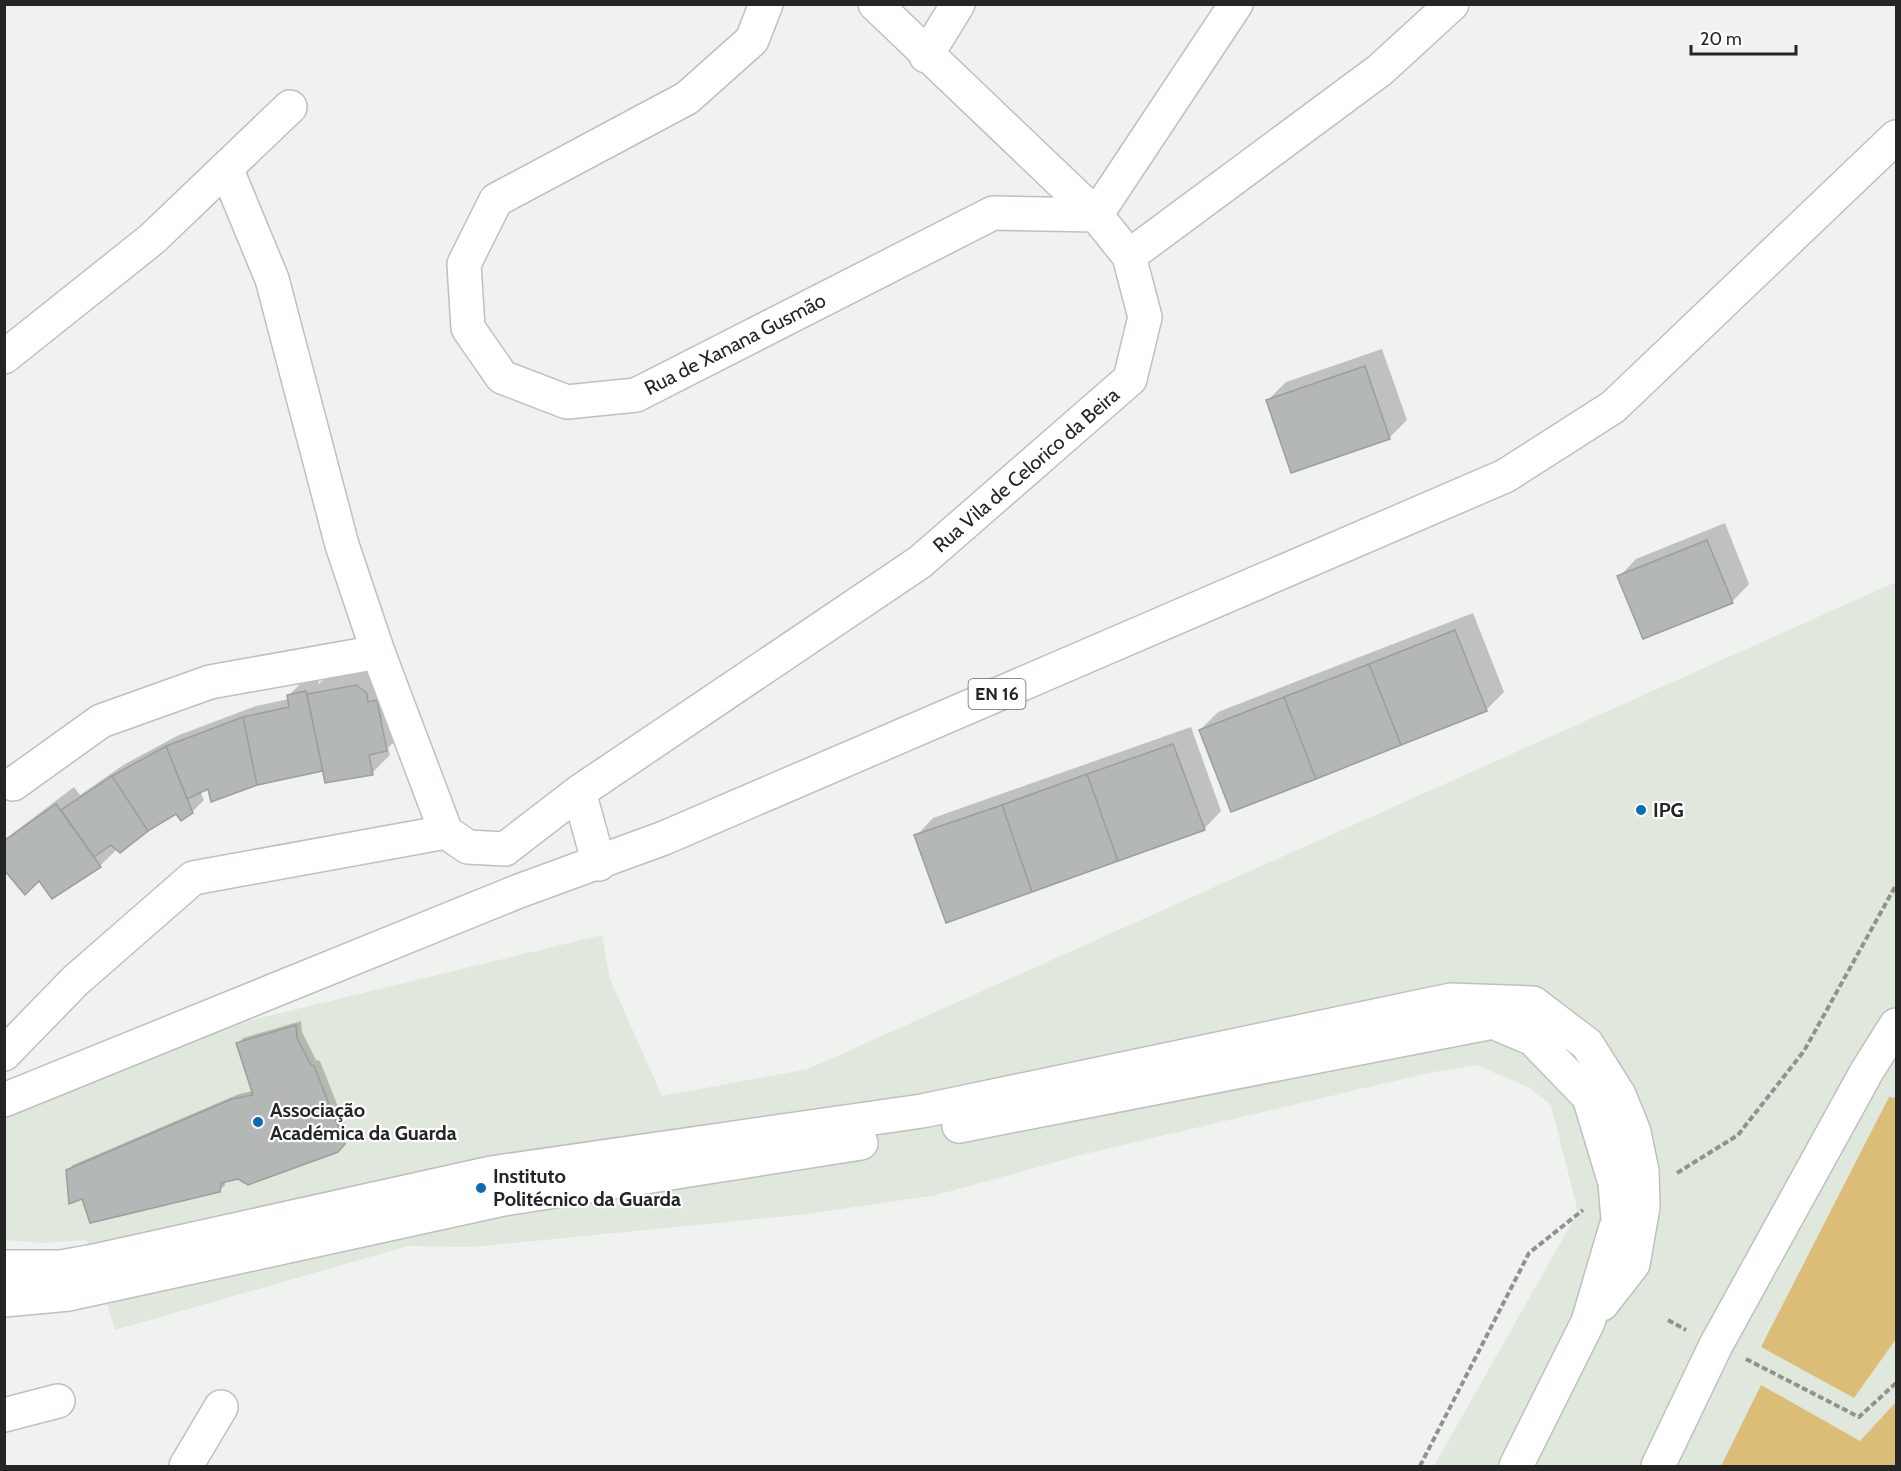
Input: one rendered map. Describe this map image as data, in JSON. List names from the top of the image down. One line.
{"streets":{"street":["Rua de Xanana Gusmão","Rua Vila de Celorico da Beira","EN 16"]},"crossings":[["Rua de Xanana Gusmão","Rua Vila de Celorico da Beira"]],"places":["IPG","Associação Académica da Guarda","Instituto Politécnico da Guarda"],"scale_bar":"20 m"}
